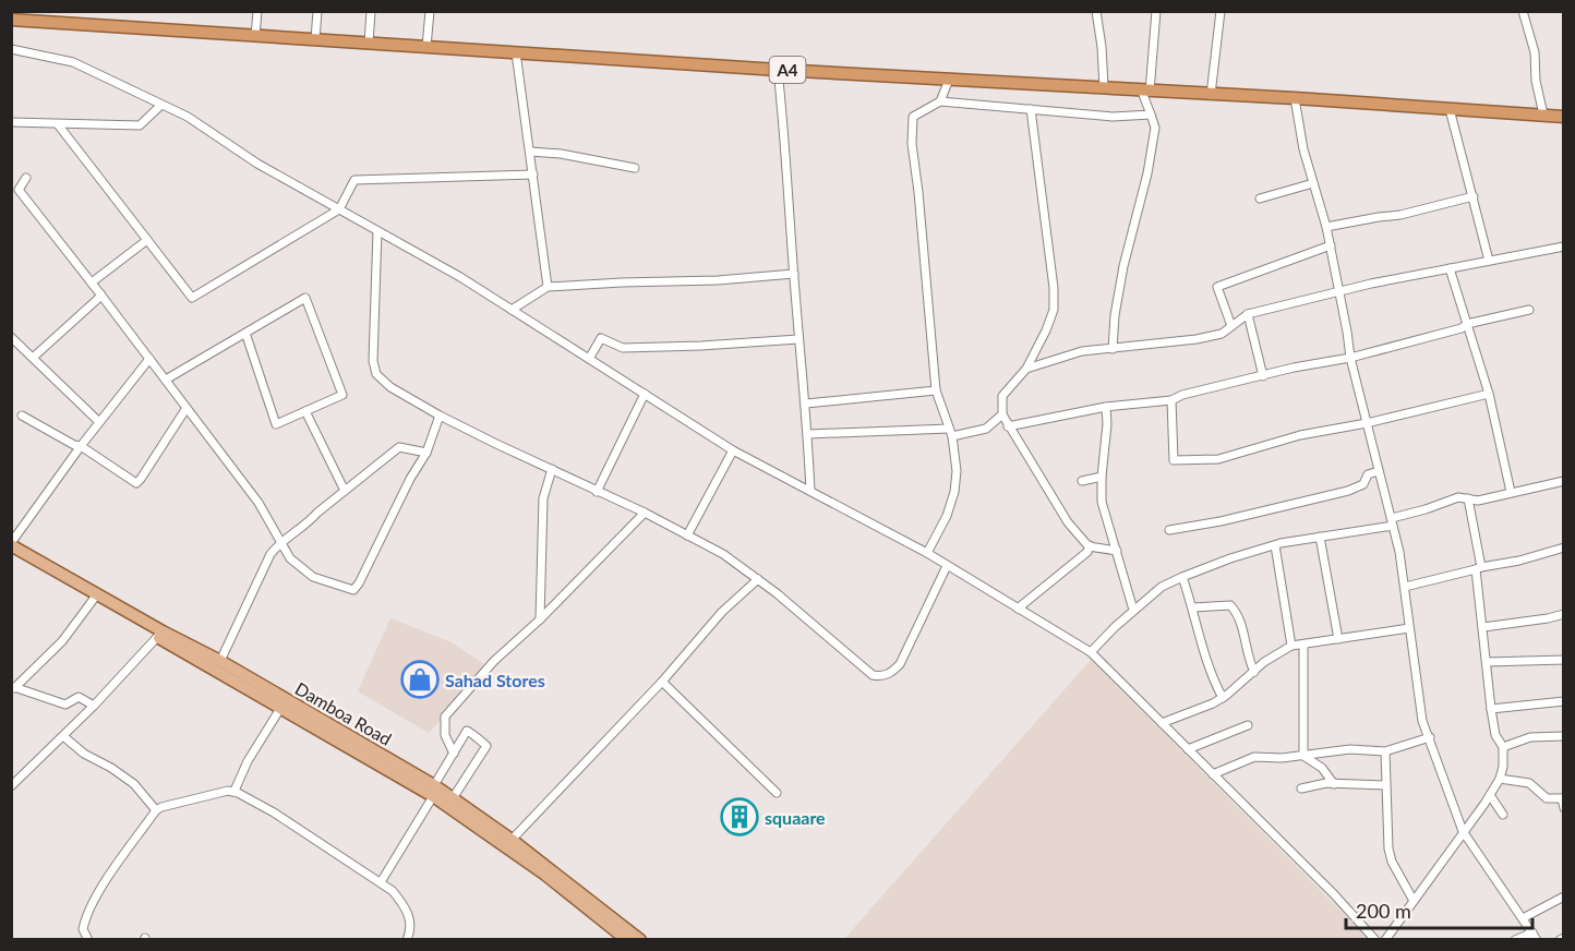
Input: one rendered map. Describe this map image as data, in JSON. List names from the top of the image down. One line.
{"streets":{"highway":["A4"],"main road":["Damboa Road"]},"places":{"shop":["Sahad Stores"],"building":["squaare"]},"scale_bar":"200 m"}
